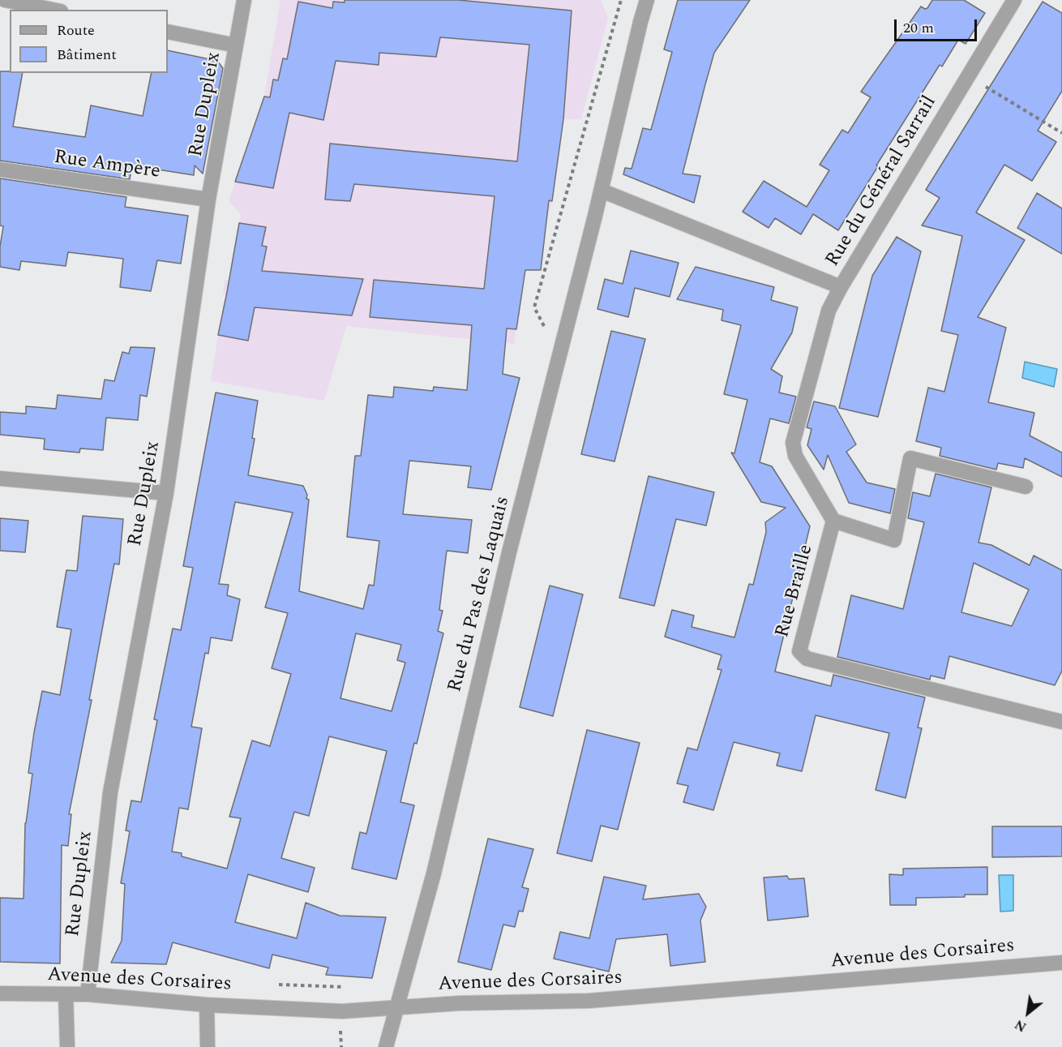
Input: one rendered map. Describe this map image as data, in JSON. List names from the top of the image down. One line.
{"streets":{"street":["Rue Dupleix","Rue Ampère","Rue du Général Sarrail","Rue Braille","Rue du Pas des Laquais","Avenue des Corsaires"]},"crossings":[["Rue Dupleix","Rue Ampère"],["Rue Dupleix","Avenue des Corsaires"],["Rue du Général Sarrail","Rue du Pas des Laquais"],["Rue du Pas des Laquais","Avenue des Corsaires"]],"legend":["Route","Bâtiment"],"scale_bar":"20 m","north":"bottom left"}
